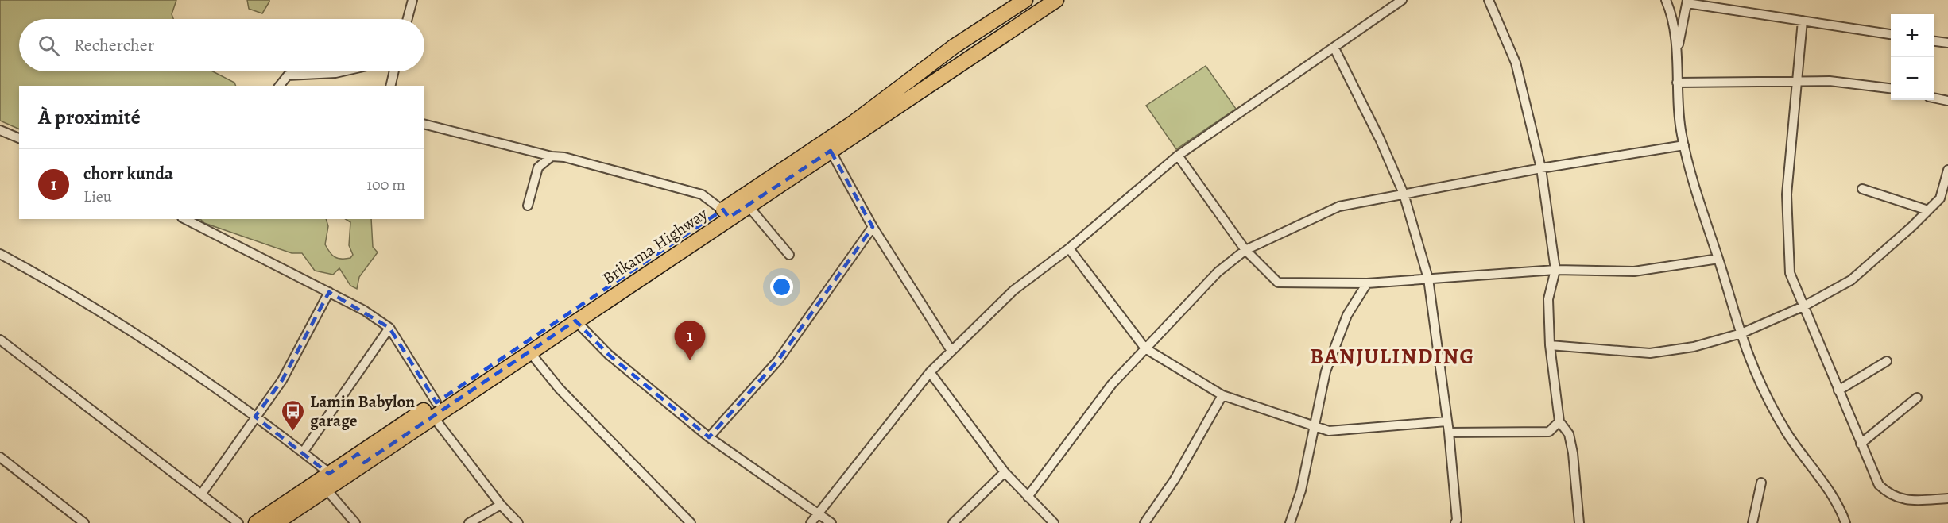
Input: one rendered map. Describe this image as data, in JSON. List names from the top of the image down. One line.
{"streets":{"highway":["Brikama Highway"]},"districts":["BANJULINDING"],"places":{"bus stop":["Lamin Babylon garage"]},"page":{"map_buttons":["+","−"],"search":"Rechercher","heading":"À proximité","list":[{"mark":"1","name":"chorr kunda","note":"Lieu","value":"100 m"}],"pins":"1"}}
